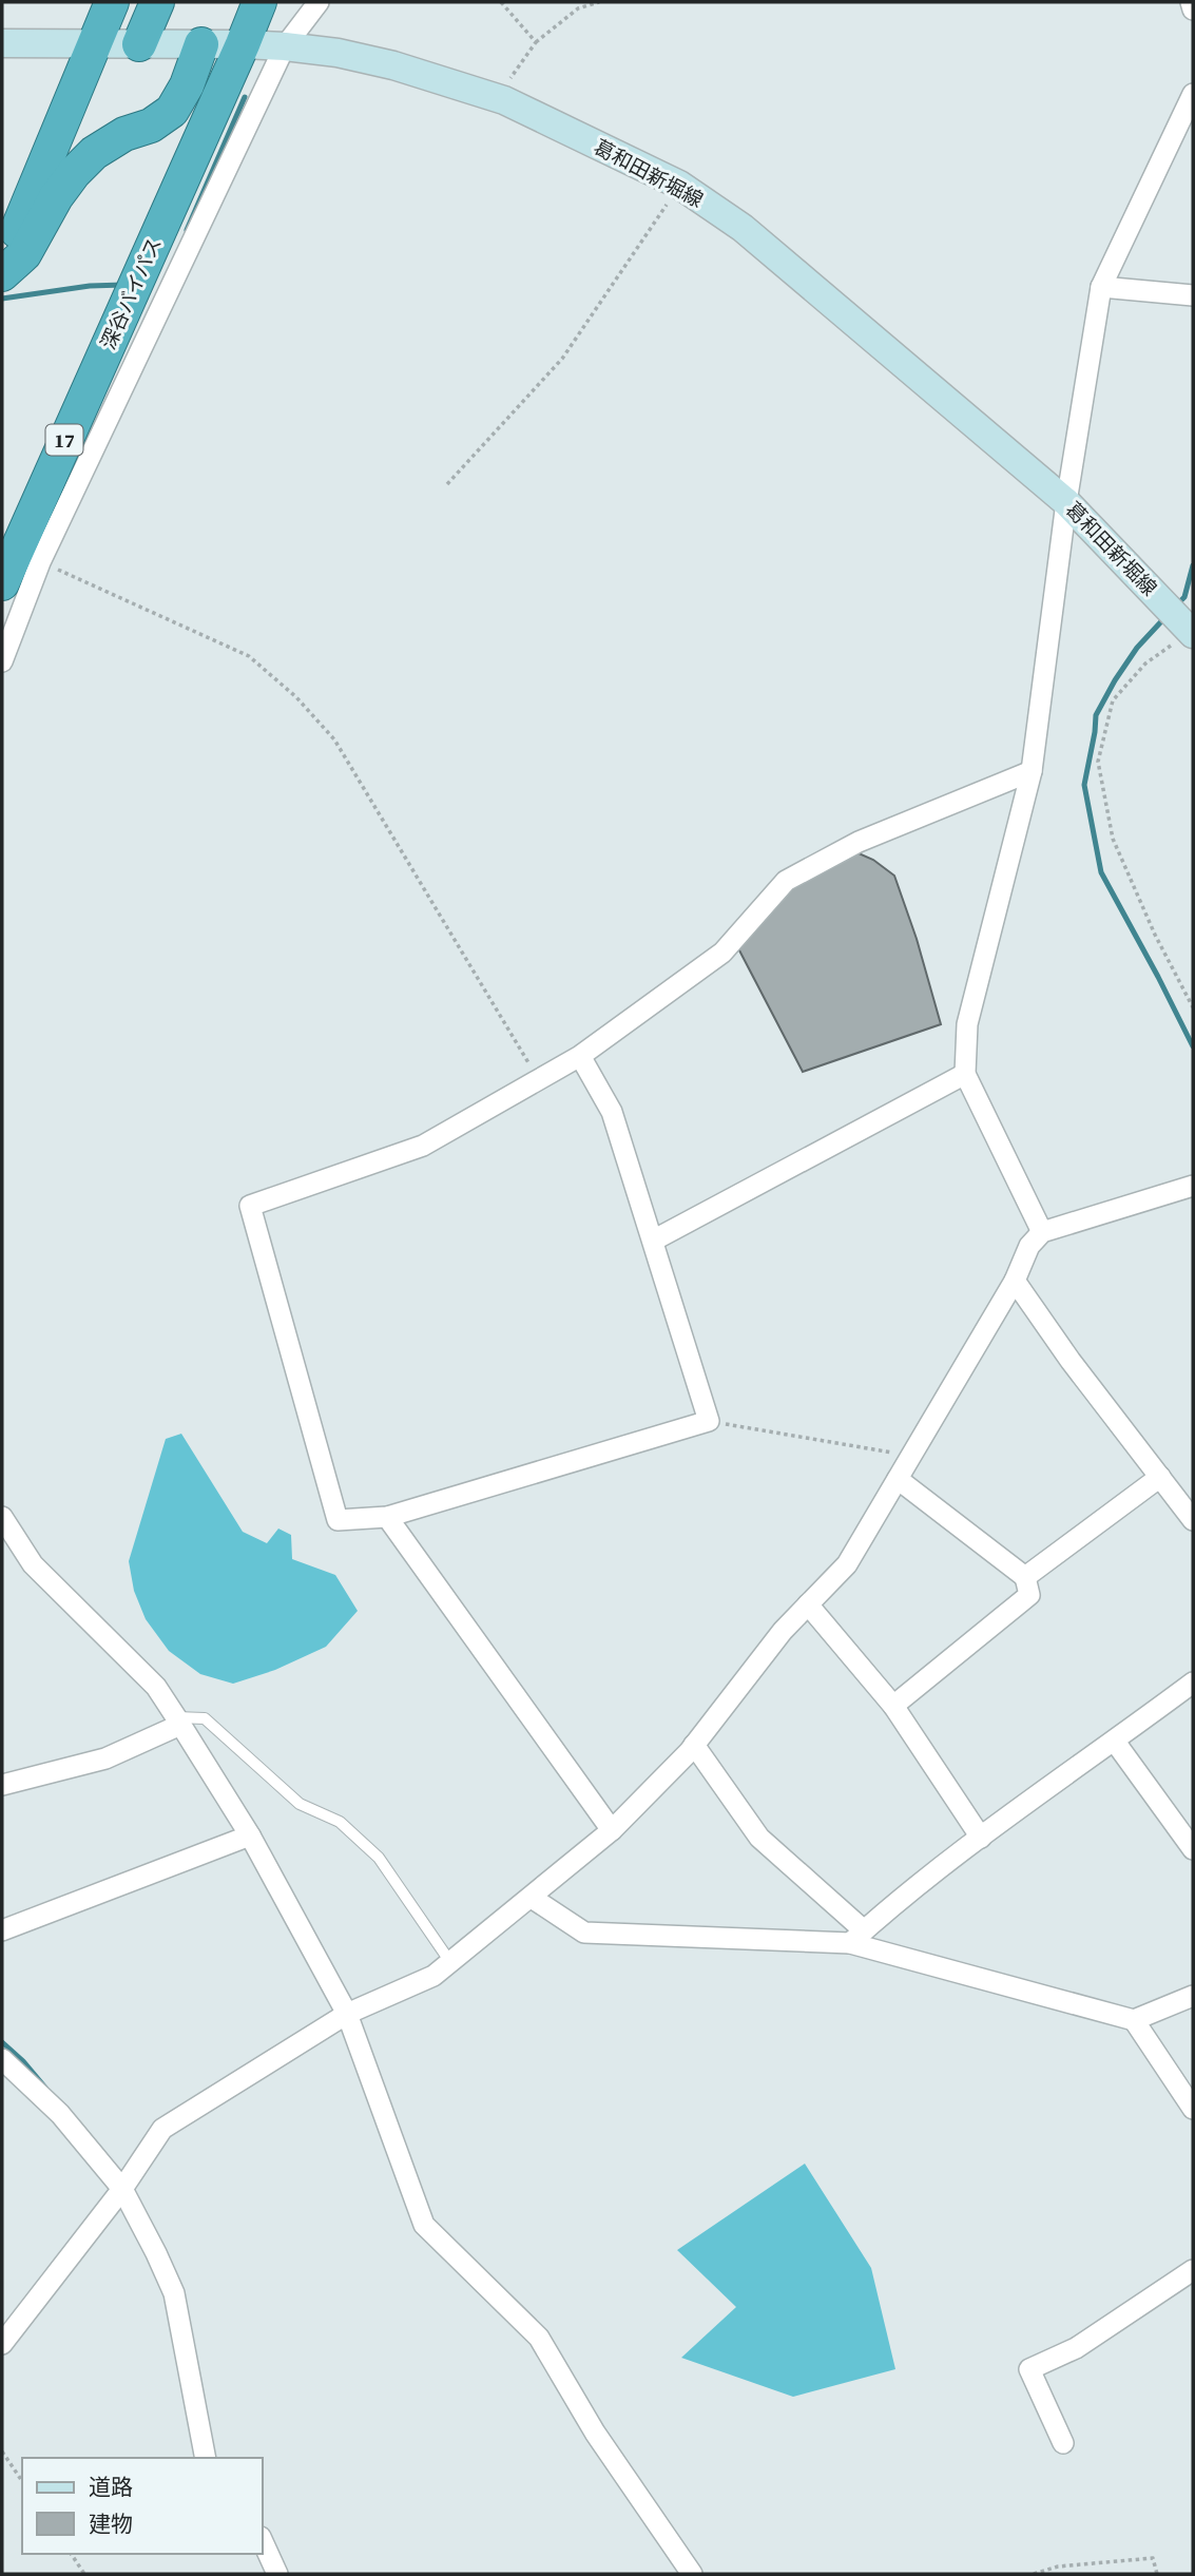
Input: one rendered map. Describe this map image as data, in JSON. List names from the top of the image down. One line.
{"streets":{"highway":["深谷バイパス","17"],"main road":["葛和田新堀線"]},"crossings":[["葛和田新堀線","深谷バイパス"]],"legend":["道路","建物"]}
